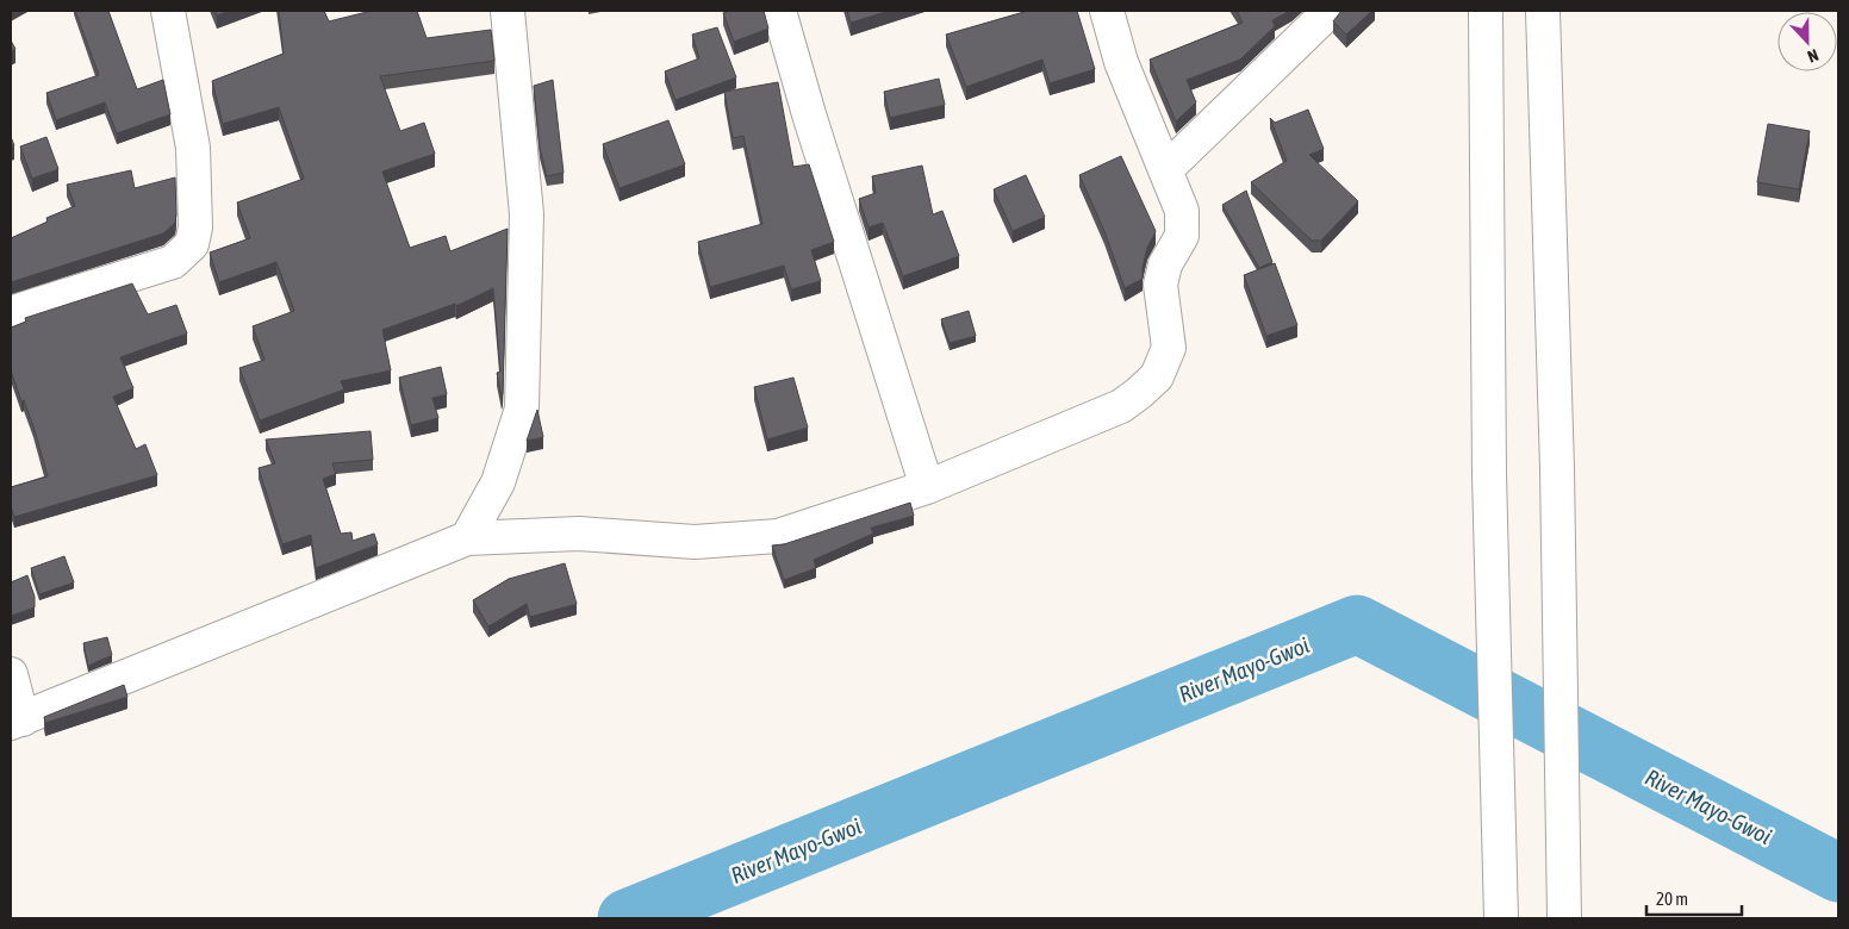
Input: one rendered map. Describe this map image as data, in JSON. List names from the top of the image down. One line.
{"water":["River Mayo-Gwoi"],"scale_bar":"20 m","north":"bottom"}
